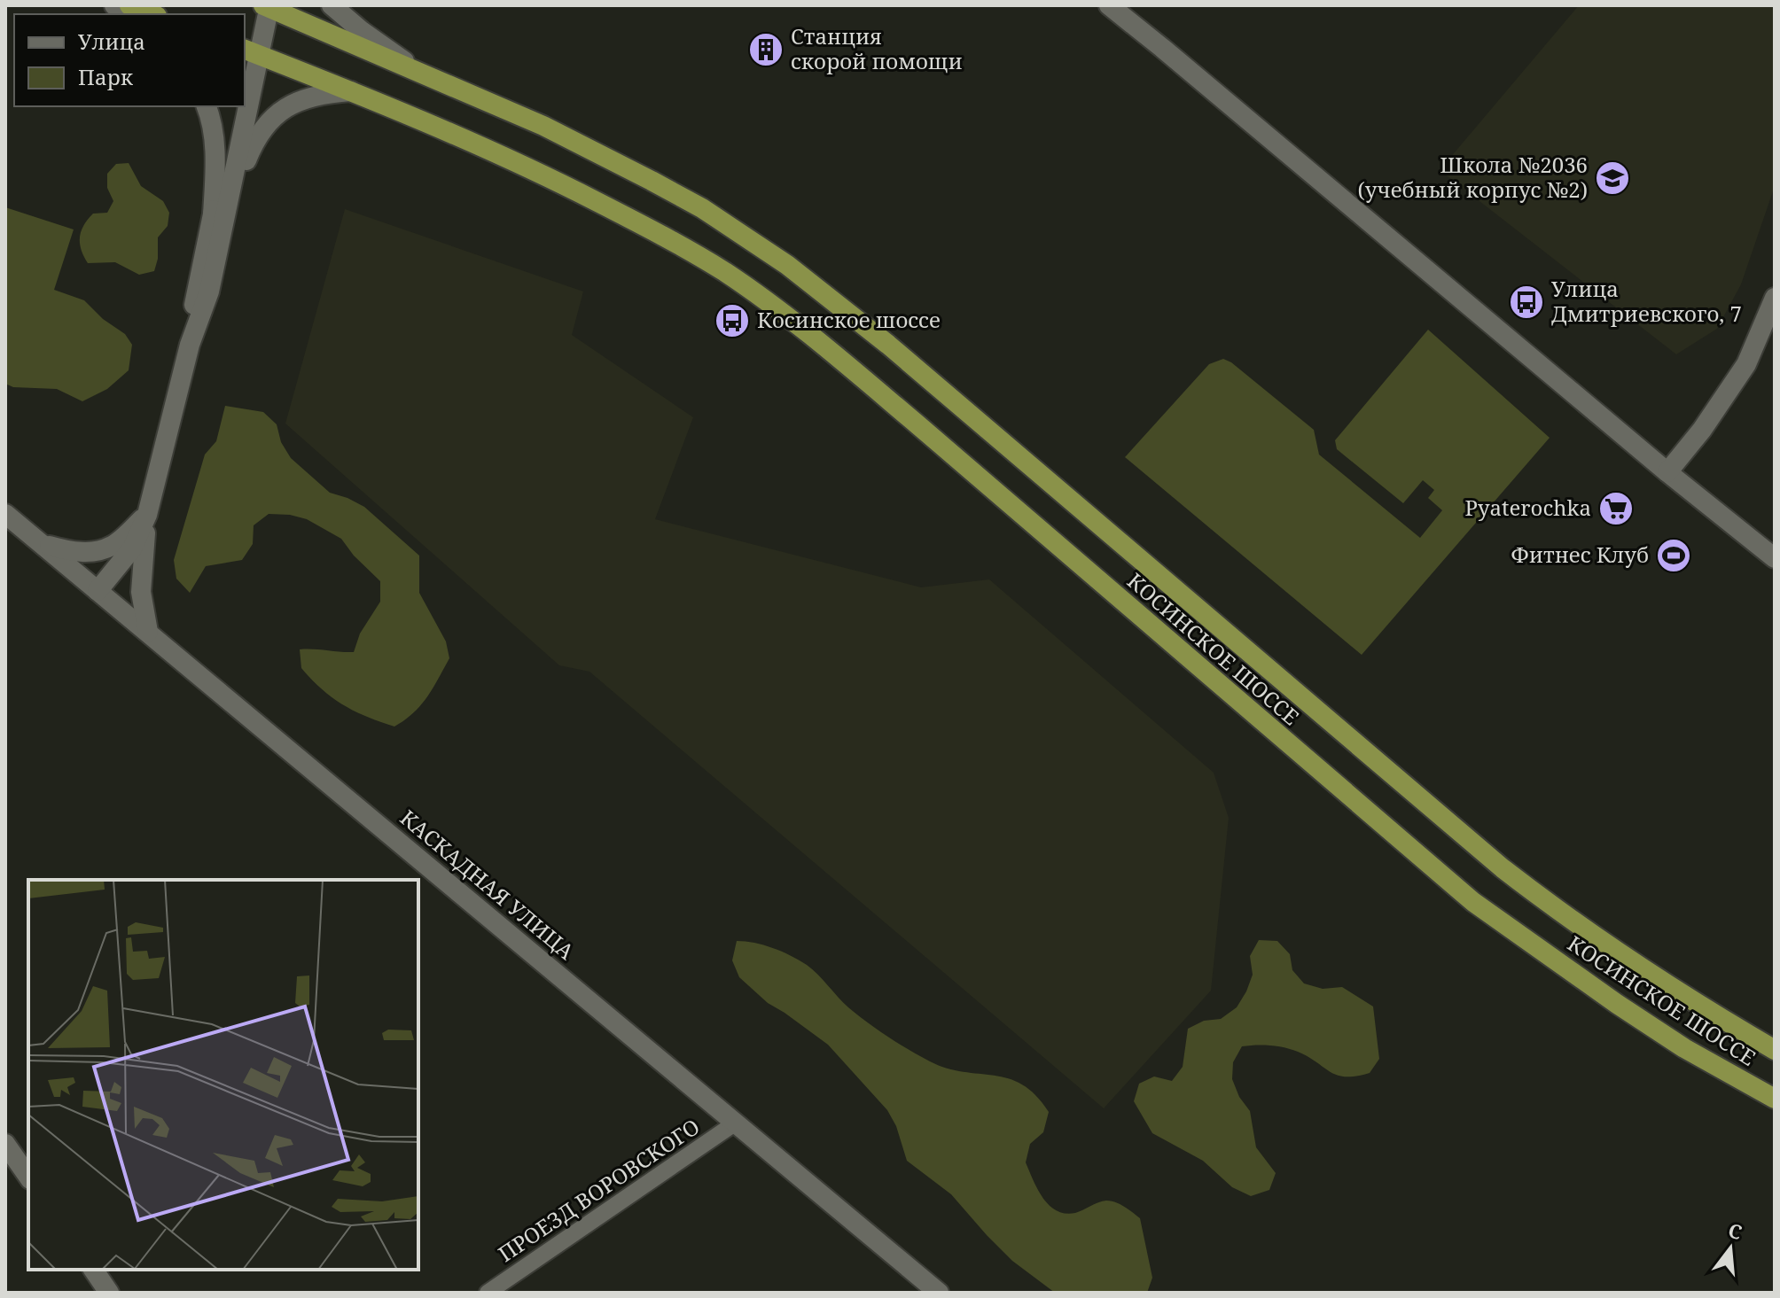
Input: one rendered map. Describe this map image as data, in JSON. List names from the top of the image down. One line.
{"streets":{"highway":["КОСИНСКОЕ ШОССЕ"],"street":["КАСКАДНАЯ УЛИЦА","ПРОЕЗД ВОРОВСКОГО"]},"crossings":[["КАСКАДНАЯ УЛИЦА","ПРОЕЗД ВОРОВСКОГО"]],"places":{"building":["Станция скорой помощи"],"school or university":["Школа №2036 (учебный корпус №2)"],"bus stop":["Улица Дмитриевского, 7","Косинское шоссе"],"supermarket":["Pyaterochka"],"sports":["Фитнес Клуб"]},"legend":["Улица","Парк"],"north":"top"}
